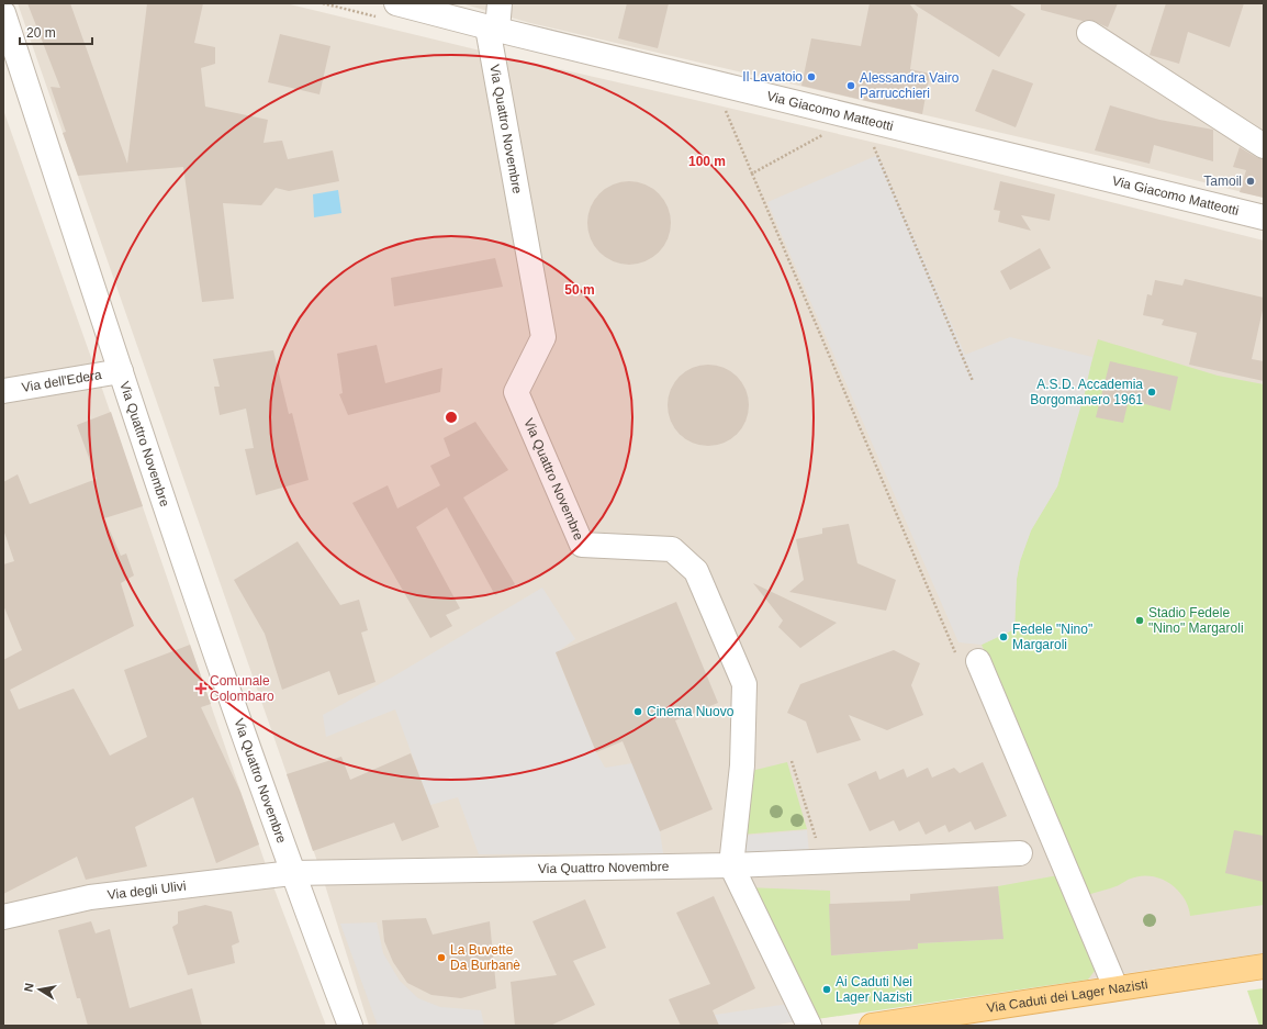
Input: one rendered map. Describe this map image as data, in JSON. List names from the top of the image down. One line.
{"streets":{"main road":["Via Caduti dei Lager Nazisti"],"street":["Via Giacomo Matteotti","Via Quattro Novembre","Via dell'Edera","Via degli Ulivi"]},"crossings":[["Via Giacomo Matteotti","Via Quattro Novembre"],["Via Quattro Novembre","Via dell'Edera"],["Via Quattro Novembre","Via degli Ulivi"]],"places":{"other":["Il Lavatoio","Alessandra Vairo Parrucchieri","Tamoil","A.S.D. Accademia Borgomanero 1961","Stadio Fedele \"Nino\" Margaroli","Fedele \"Nino\" Margaroli","Cinema Nuovo","La Buvette Da Burbanè","Ai Caduti Nei Lager Nazisti"],"health":["Comunale Colombaro"]},"scale_bar":"20 m","north":"left","rings":["100 m","50 m"]}
